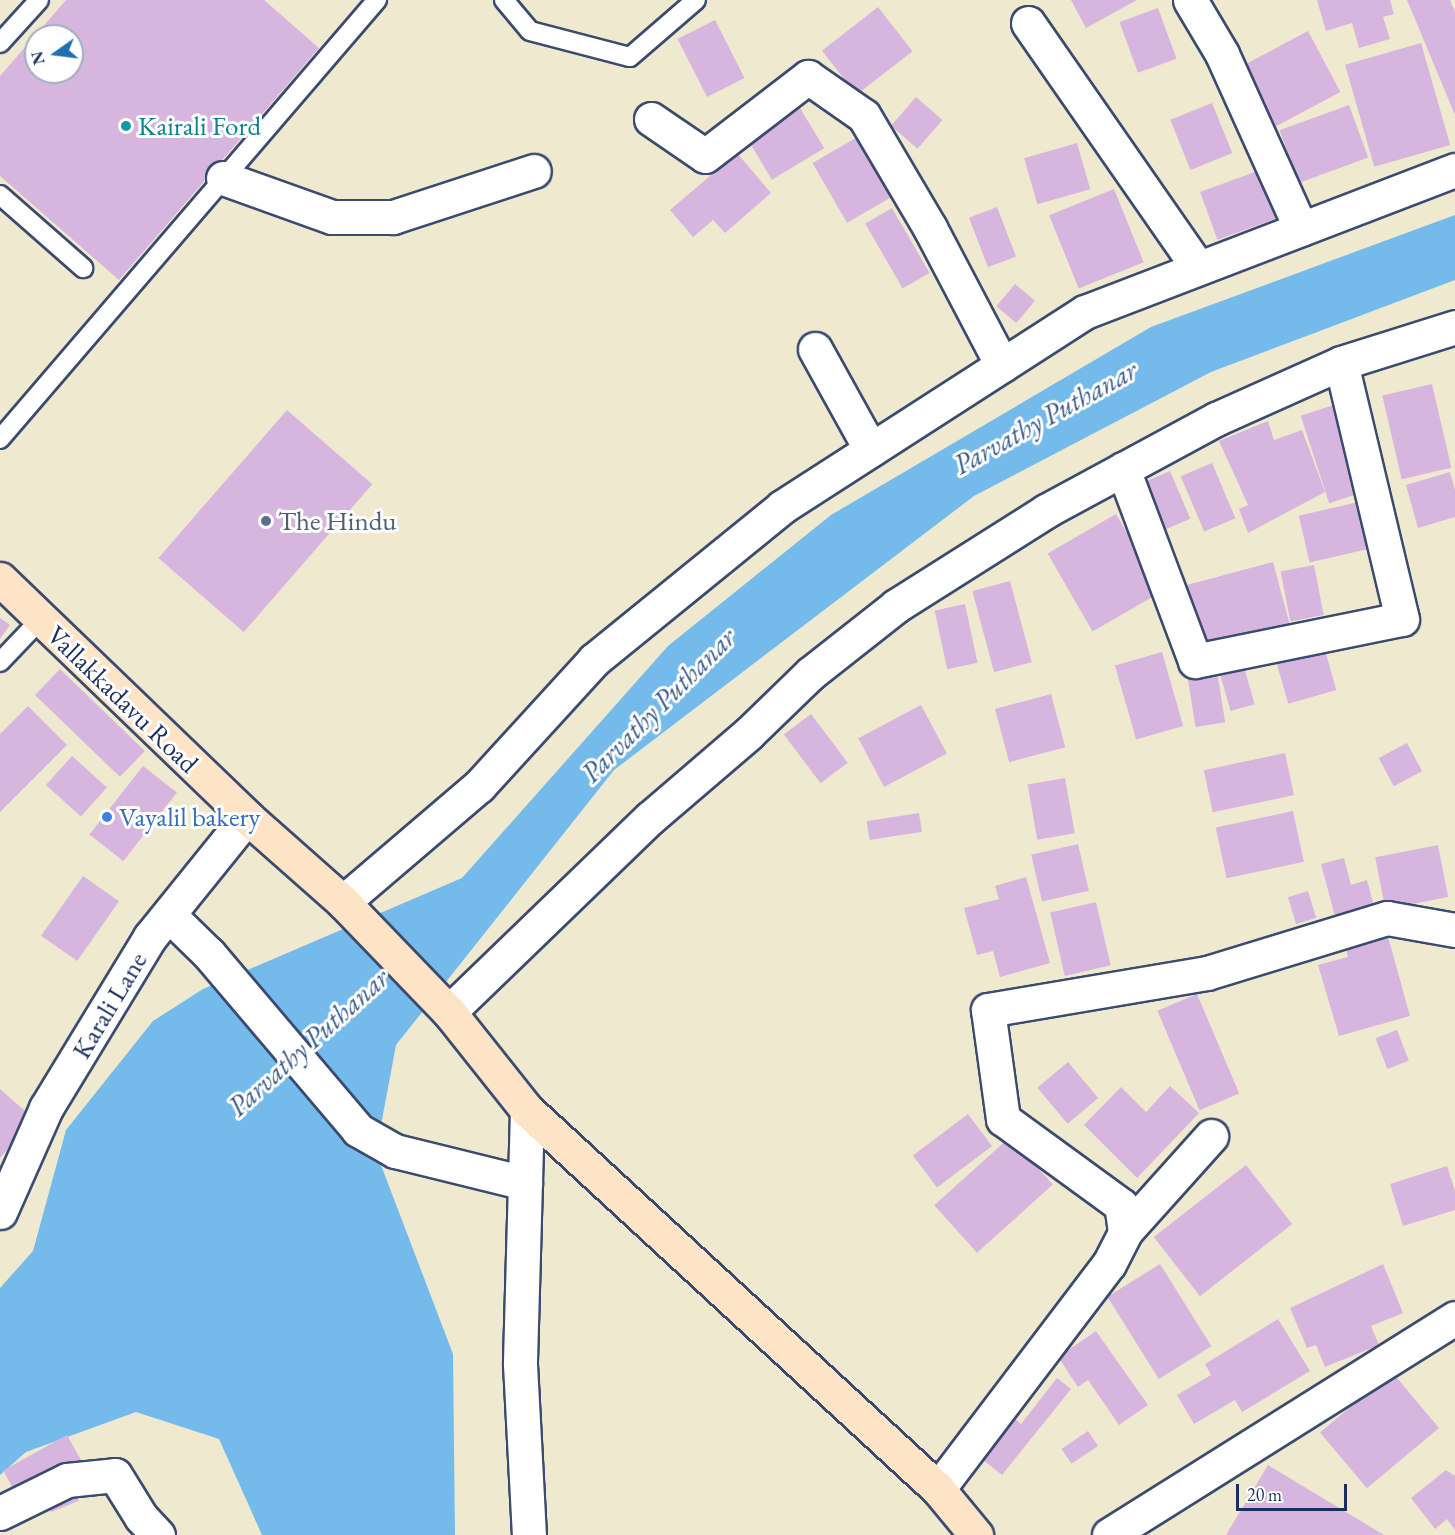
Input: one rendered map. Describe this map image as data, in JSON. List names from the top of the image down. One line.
{"streets":{"street":["Vallakkadavu Road","Karali Lane"]},"crossings":[["Vallakkadavu Road","Karali Lane"]],"water":["Parvathy Puthanar"],"places":["Kairali Ford","The Hindu","Vayalil bakery"],"scale_bar":"20 m","north":"left"}
